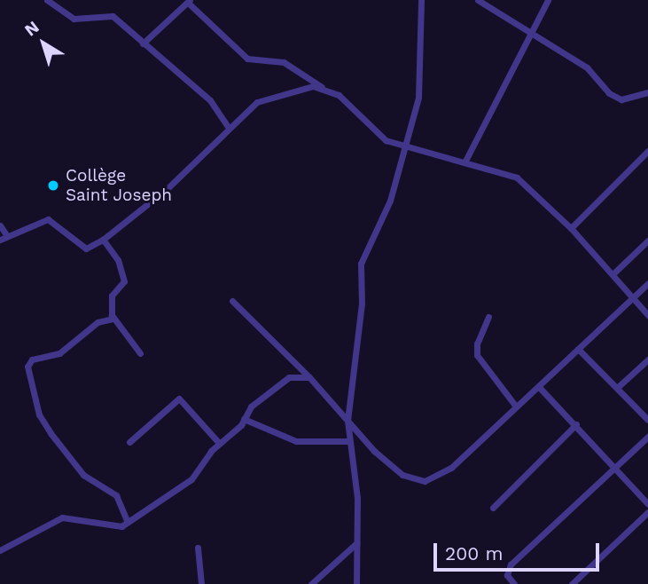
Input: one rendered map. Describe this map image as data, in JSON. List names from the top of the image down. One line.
{"places":["Collège Saint Joseph"],"scale_bar":"200 m","north":"top left"}
